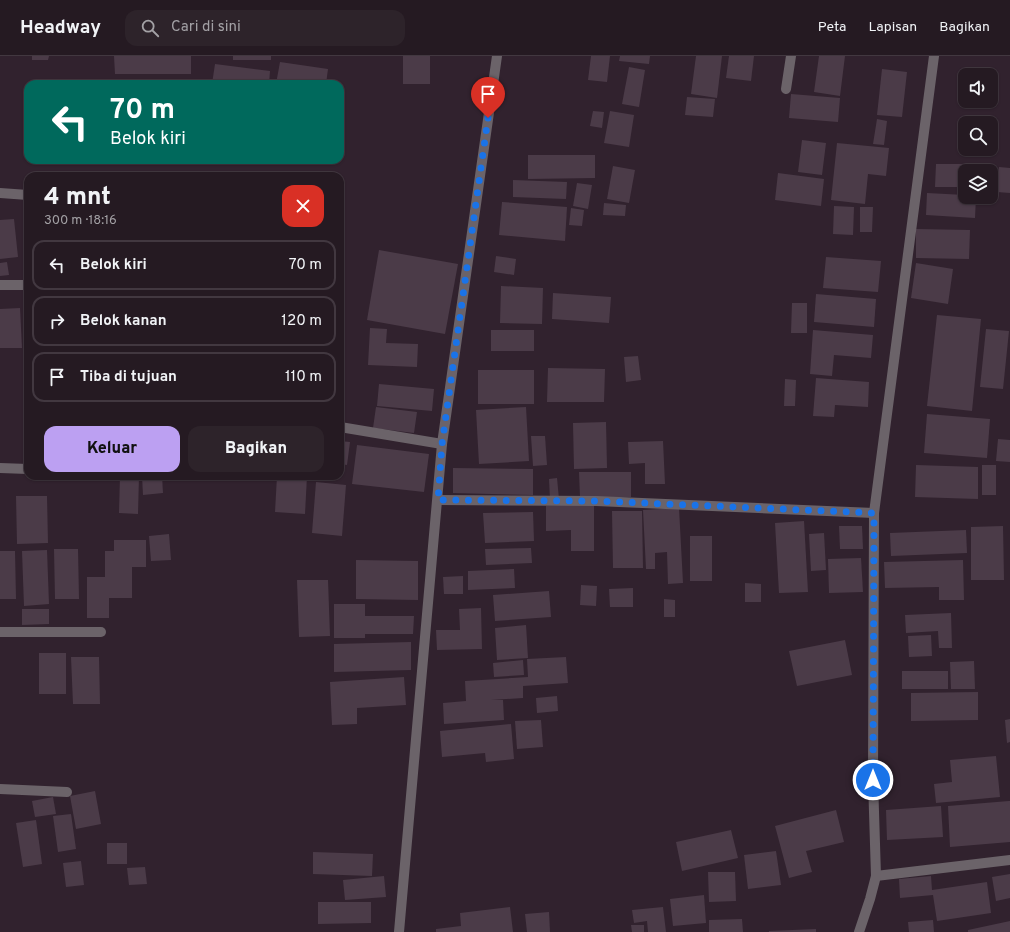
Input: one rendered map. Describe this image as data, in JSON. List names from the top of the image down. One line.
{"page":{"header":"Headway","search":"Cari di sini","nav":["Peta","Lapisan","Bagikan"],"turn":["70 m","Belok kiri"],"heading":["4 mnt","300 m · 18:16"],"list":[{"name":"Belok kiri","value":"70 m"},{"name":"Belok kanan","value":"120 m"},{"name":"Tiba di tujuan","value":"110 m"}],"buttons":["Keluar","Bagikan"]}}
